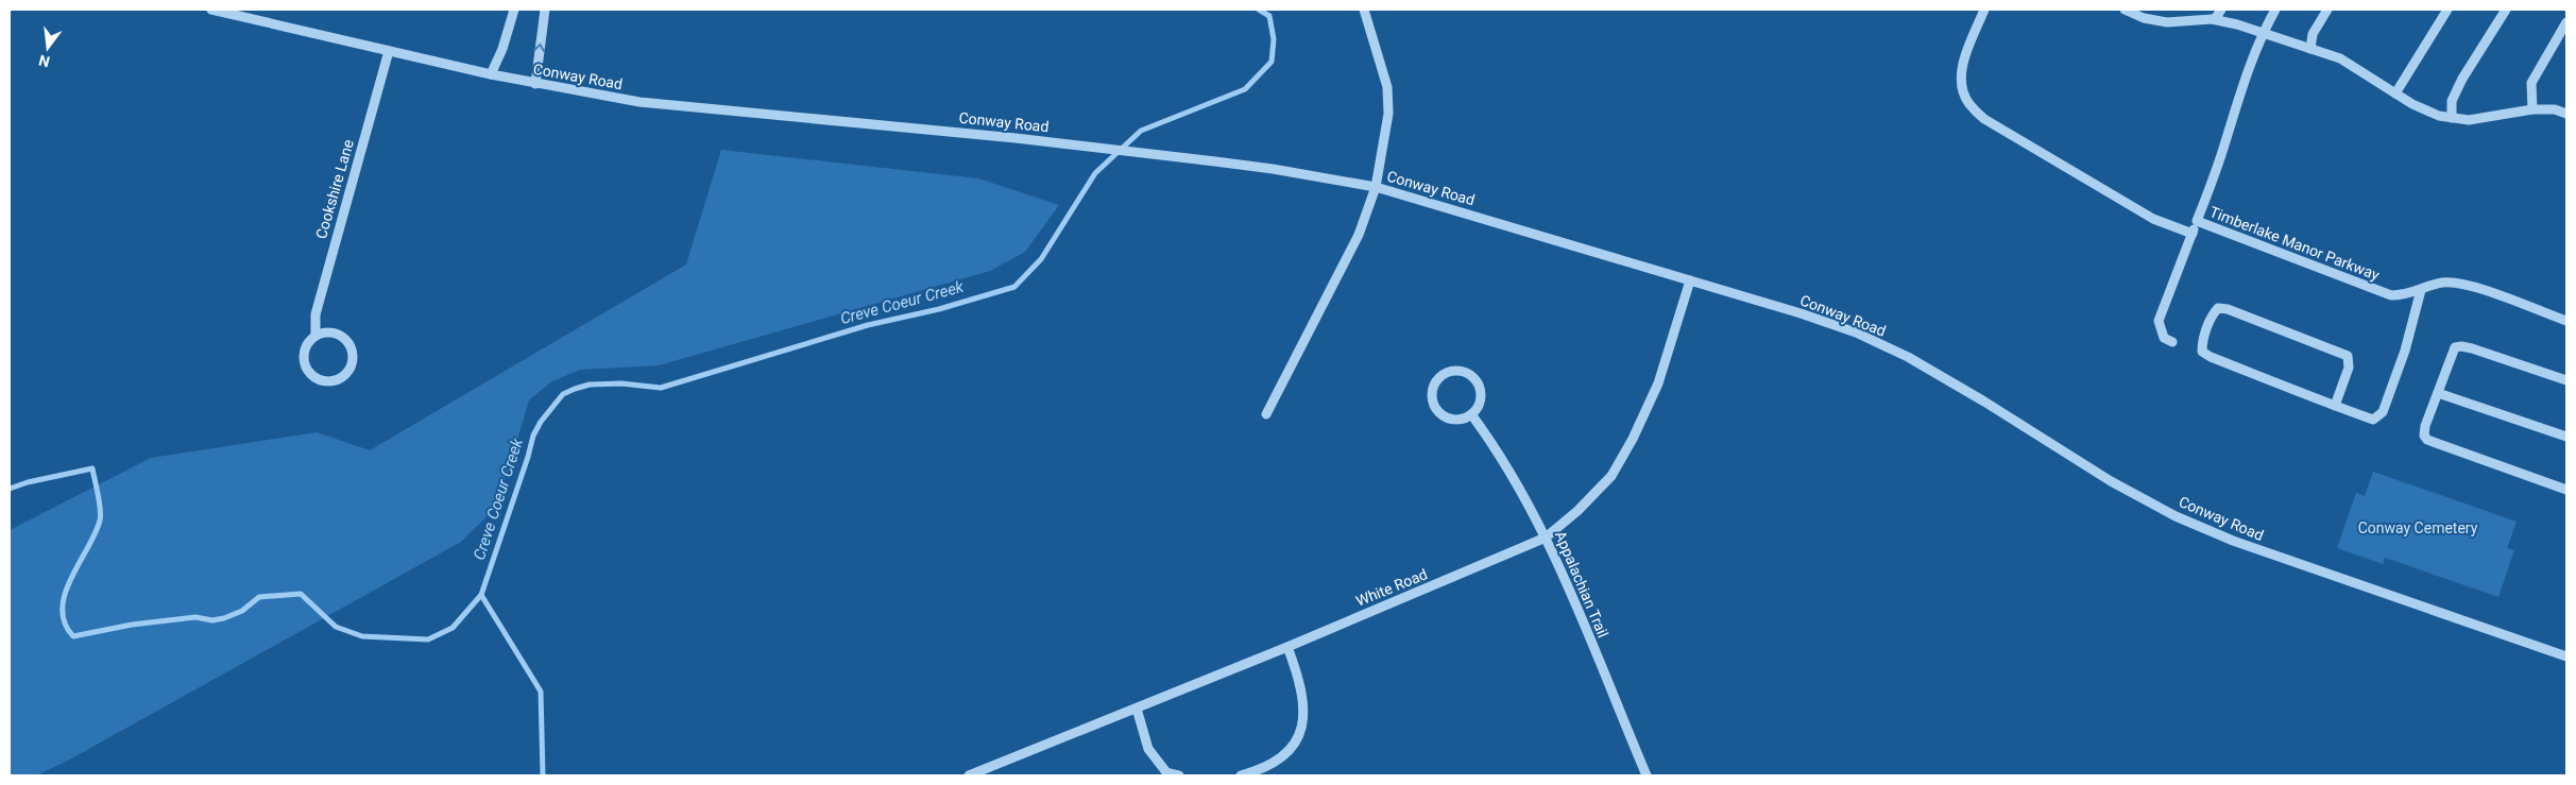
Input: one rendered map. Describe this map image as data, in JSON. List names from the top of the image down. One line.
{"streets":{"street":["Conway Road","Cookshire Lane","Timberlake Manor Parkway","Appalachian Trail","White Road"]},"crossings":[["Conway Road","Cookshire Lane"],["Conway Road","White Road"],["Appalachian Trail","White Road"]],"water":["Creve Coeur Creek"],"parks":["Conway Cemetery"],"north":"bottom"}
